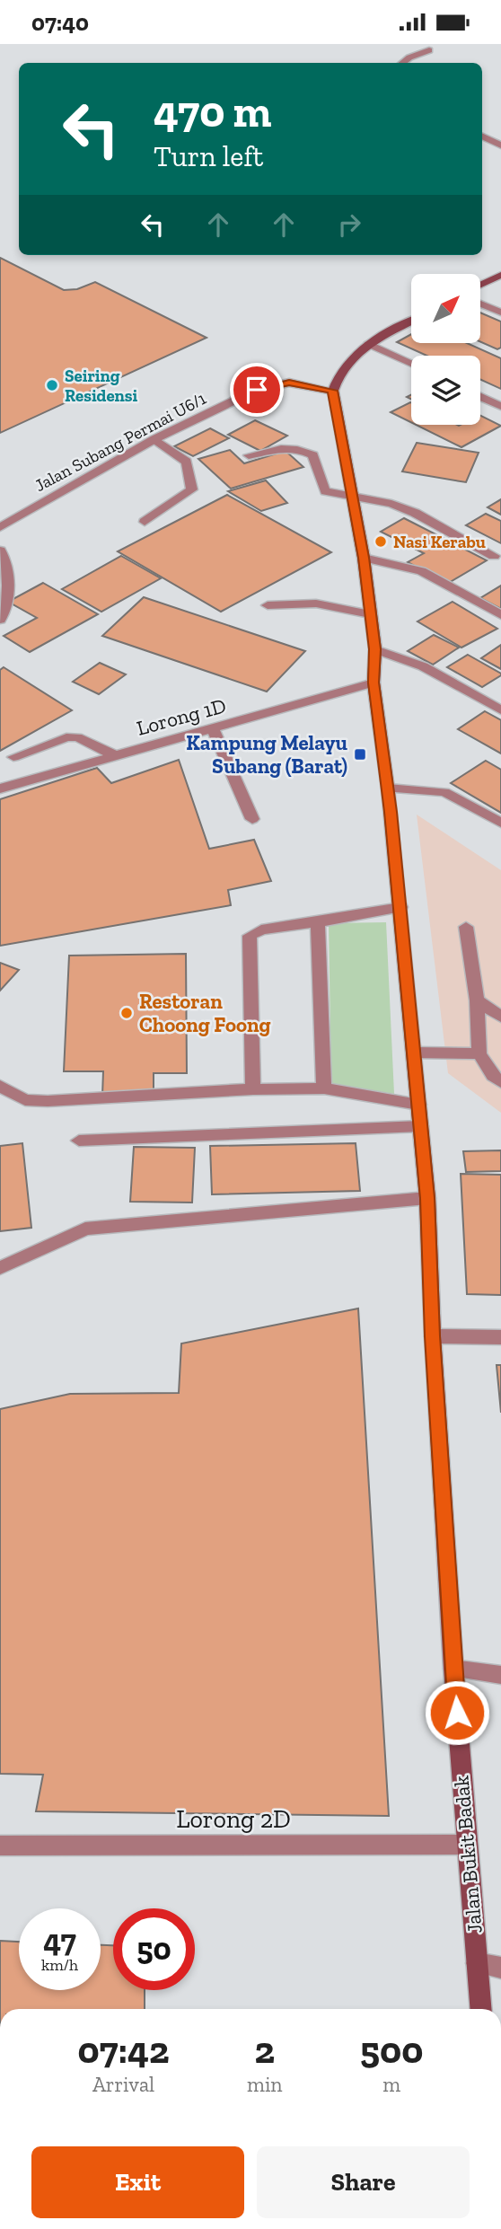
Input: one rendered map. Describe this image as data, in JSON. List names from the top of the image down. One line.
{"streets":{"main road":["Jalan Bukit Badak"],"street":["Jalan Subang Permai U6/1","Lorong 1D","Lorong 2D"]},"crossings":[["Jalan Subang Permai U6/1","Jalan Bukit Badak"],["Lorong 1D","Jalan Bukit Badak"],["Lorong 2D","Jalan Bukit Badak"]],"places":{"other":["Seiring Residensi","Nasi Kerabu","Restoran Choong Foong"],"transit":["Kampung Melayu Subang (Barat)"]},"north":"top right","page":{"status":"07:40","turn":["470 m","Turn left"],"speed":"47 km/h","limit":"50","eta":["07:42","Arrival","2","min","500","m"],"buttons":["Exit","Share"]}}
